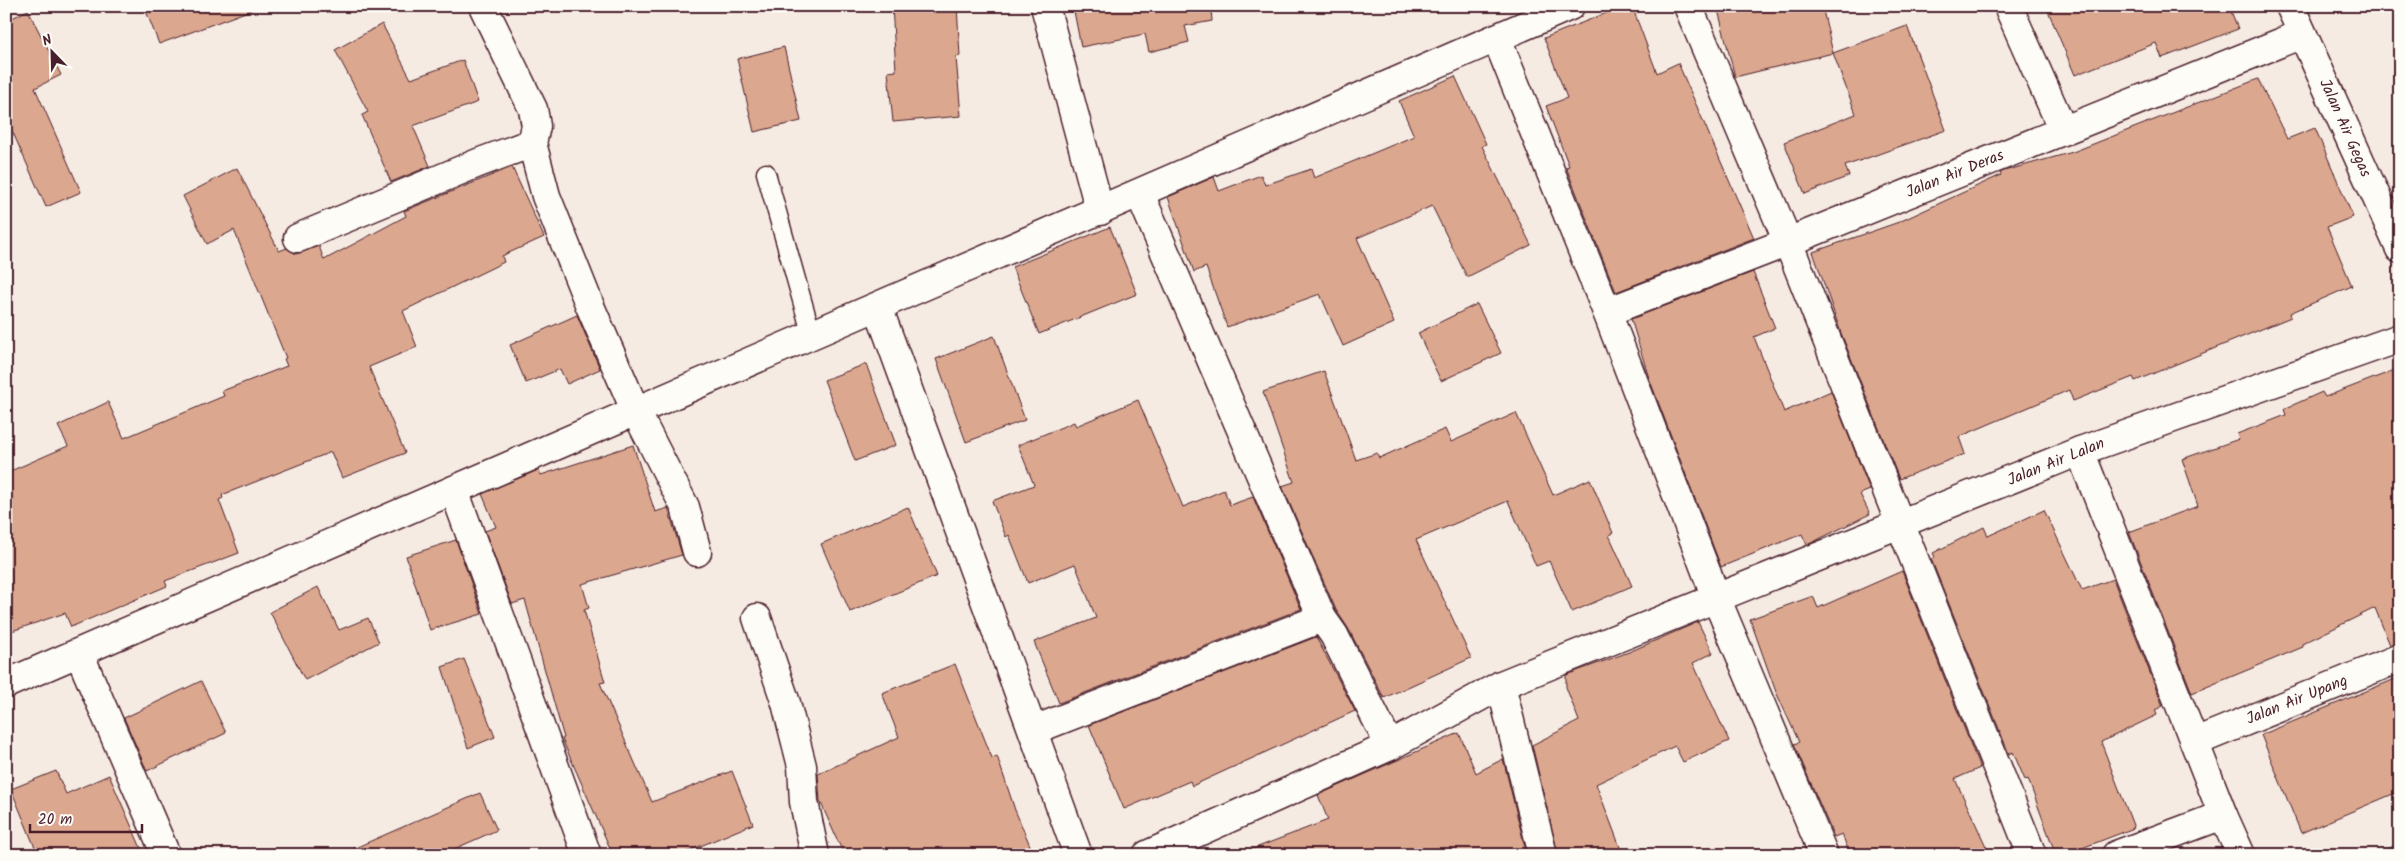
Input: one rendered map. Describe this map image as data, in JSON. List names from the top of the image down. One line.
{"streets":{"street":["Jalan Air Gegas","Jalan Air Deras","Jalan Air Lalan","Jalan Air Upang"]},"crossings":[["Jalan Air Gegas","Jalan Air Deras"]],"scale_bar":"20 m","north":"top left"}
